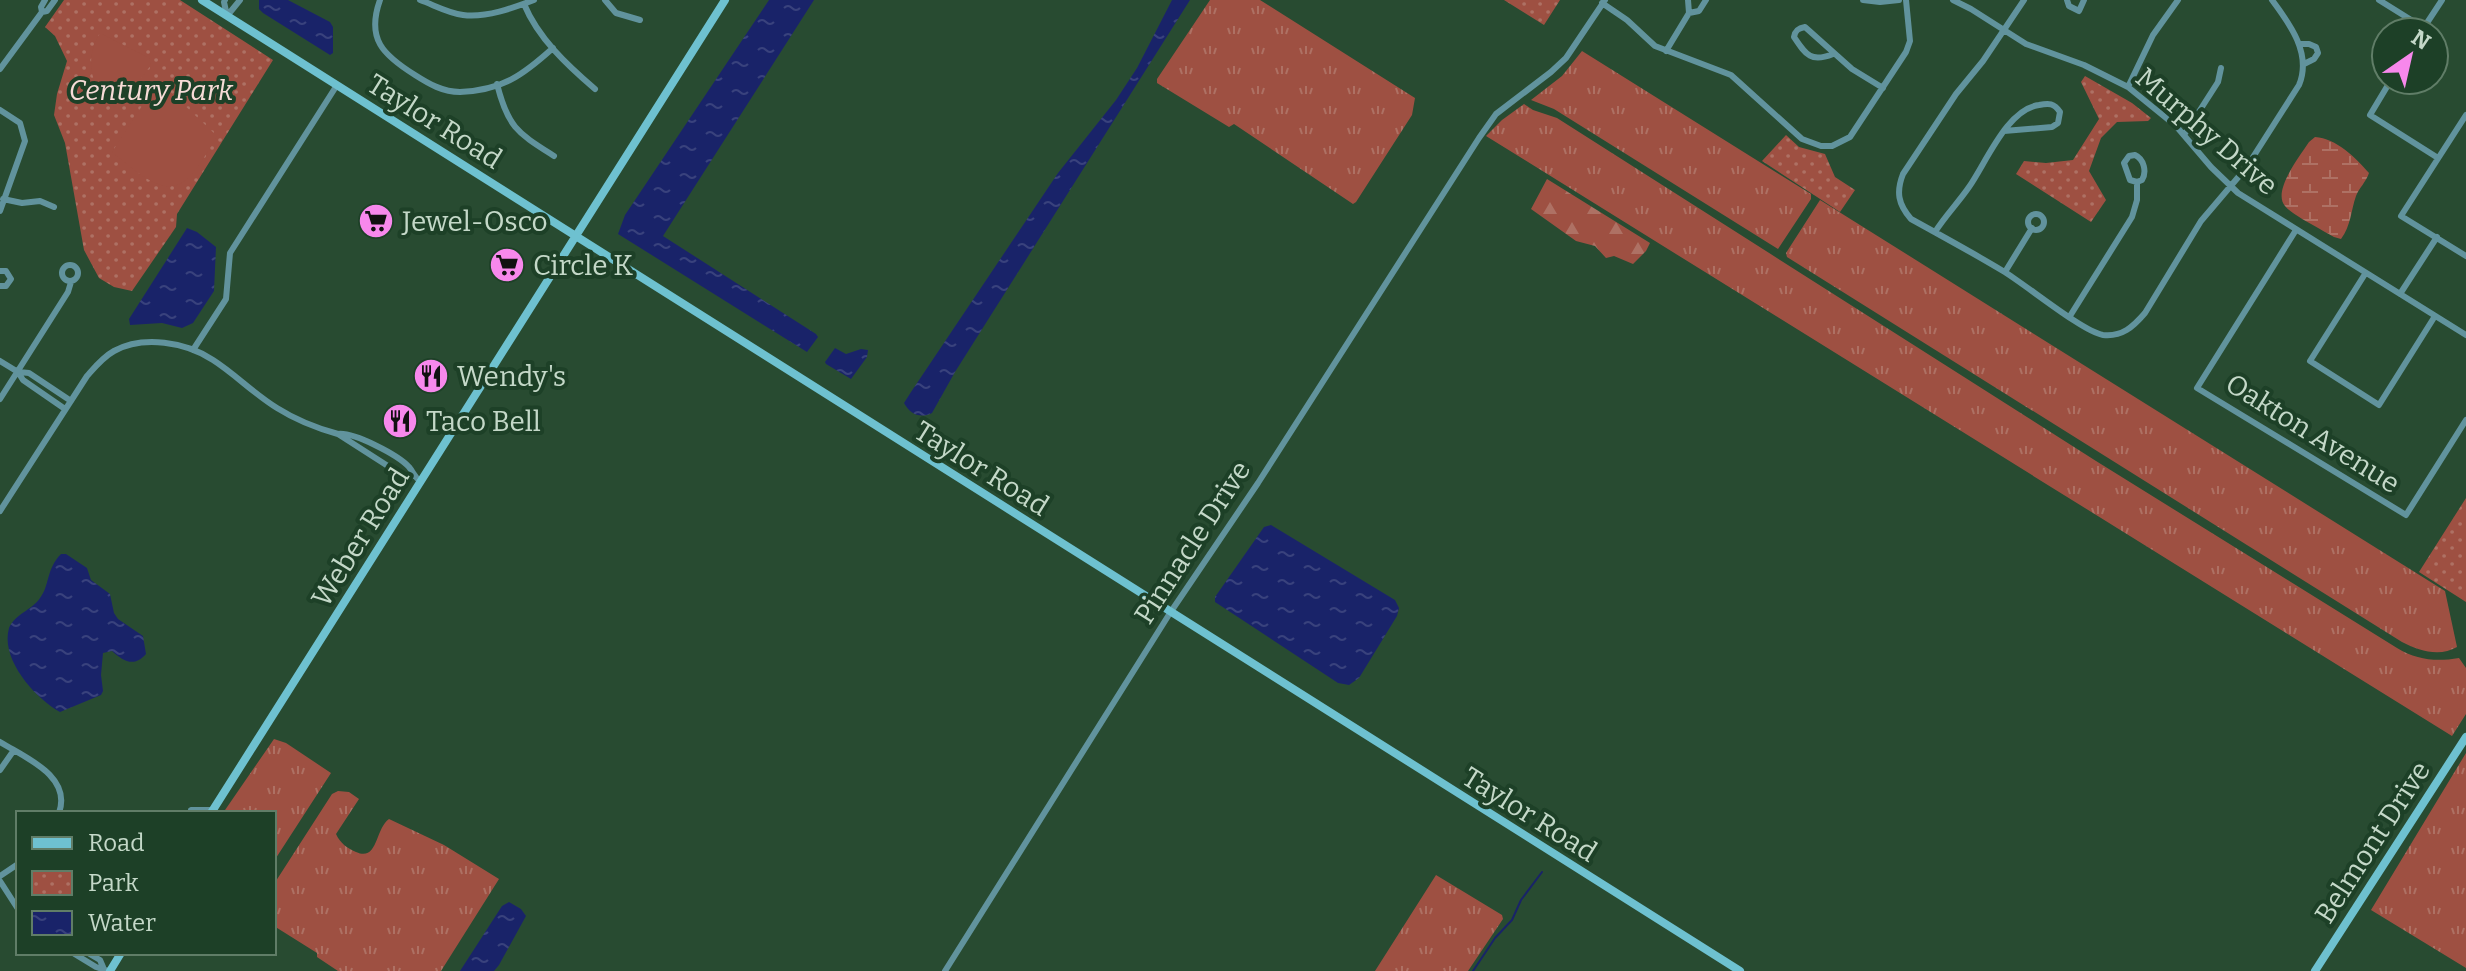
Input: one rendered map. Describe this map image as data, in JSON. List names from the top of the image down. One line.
{"streets":{"street":["Taylor Road","Murphy Drive","Oakton Avenue","Weber Road","Pinnacle Drive","Belmont Drive"]},"crossings":[["Taylor Road","Weber Road"],["Taylor Road","Pinnacle Drive"],["Murphy Drive","Oakton Avenue"]],"parks":["Century Park"],"places":{"supermarket":["Jewel-Osco","Circle K"],"restaurant":["Wendy's","Taco Bell"]},"legend":["Road","Park","Water"],"north":"top right"}
